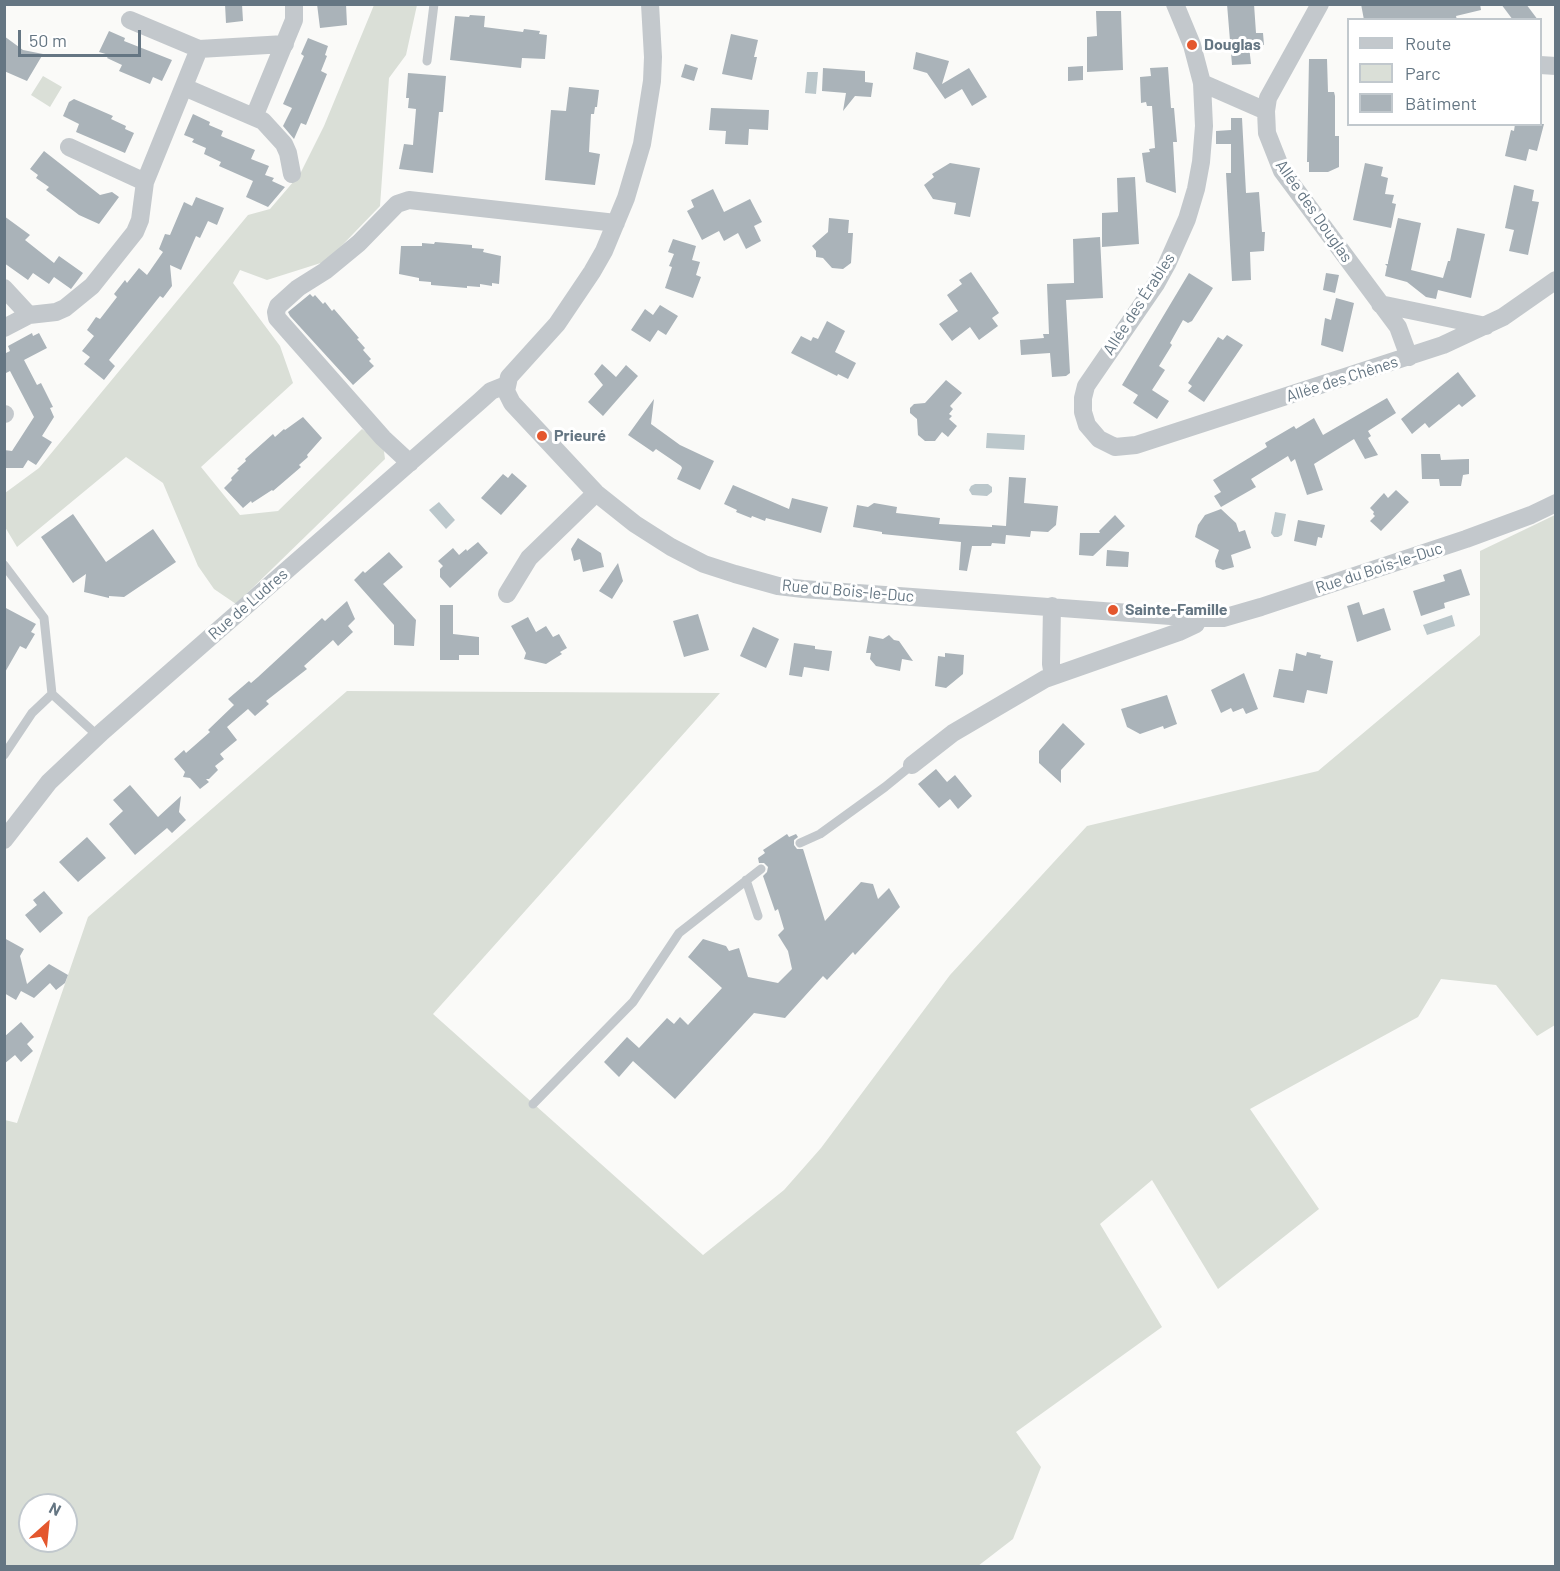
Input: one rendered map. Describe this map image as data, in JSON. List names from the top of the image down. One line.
{"streets":{"street":["Allée des Douglas","Allée des Érables","Allée des Chênes","Rue du Bois-le-Duc","Rue de Ludres"]},"crossings":[["Allée des Douglas","Allée des Chênes"],["Allée des Érables","Allée des Chênes"],["Rue du Bois-le-Duc","Rue de Ludres"]],"places":["Douglas","Prieuré","Sainte-Famille"],"legend":["Route","Parc","Bâtiment"],"scale_bar":"50 m","north":"top right"}
